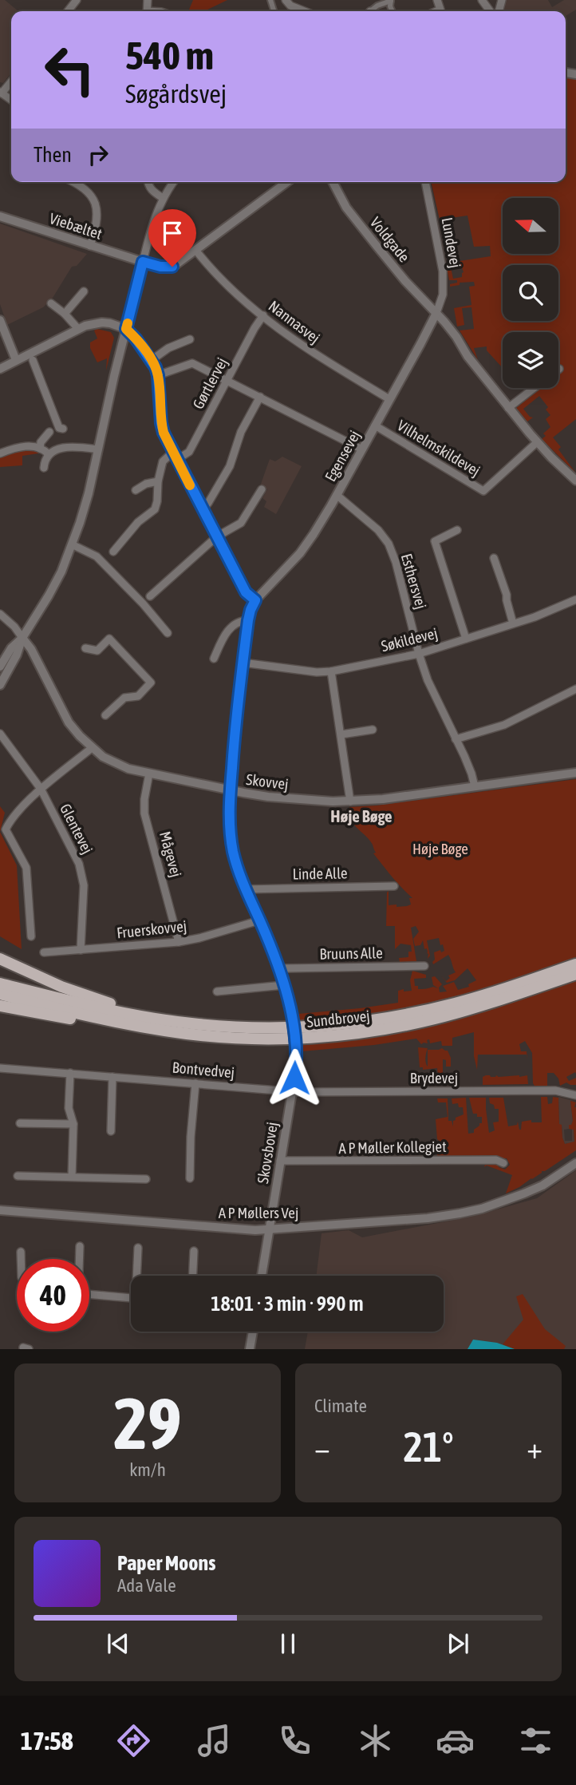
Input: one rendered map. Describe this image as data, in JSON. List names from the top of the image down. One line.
{"streets":{"main road":["Sundbrovej"],"street":["Viebæltet","Voldgade","Lundevej","Nannasvej","Gørtlervej","Vilhelmskildevej","Egensevej","Esthersvej","Søkildevej","Skovvej","Glentevej","Mågevej","Linde Alle","Fruerskovvej","Bruuns Alle","Bontvedvej","Brydevej","A P Møller Kollegiet","Skovsbovej","A P Møllers Vej"]},"crossings":[["Viebæltet","Nannasvej"],["Voldgade","Lundevej"],["Voldgade","Vilhelmskildevej"],["Voldgade","Egensevej"],["Lundevej","Egensevej"],["Nannasvej","Gørtlervej"],["Nannasvej","Egensevej"],["Vilhelmskildevej","Egensevej"],["Egensevej","Esthersvej"],["Egensevej","Skovsbovej"],["Esthersvej","Søkildevej"],["Esthersvej","Skovvej"],["Søkildevej","Skovsbovej"],["Skovvej","Mågevej"],["Skovvej","Skovsbovej"],["Glentevej","Fruerskovvej"],["Mågevej","Fruerskovvej"],["Linde Alle","Skovsbovej"],["Fruerskovvej","Skovsbovej"],["Bruuns Alle","Skovsbovej"],["Bontvedvej","Brydevej"],["Bontvedvej","Skovsbovej"],["Brydevej","Skovsbovej"],["A P Møller Kollegiet","Skovsbovej"],["Skovsbovej","A P Møllers Vej"]],"districts":["Høje Bøge"],"parks":["Høje Bøge"],"north":"left","page":{"turn":["540 m","Søgårdsvej"],"then":"Then","limit":"40","trip":"18:01 · 3 min · 990 m","tile":[["29","km/h"],"Climate"],"heat":["−","21°","+"],"song":["Paper Moons","Ada Vale"],"tabs":"17:58"}}
